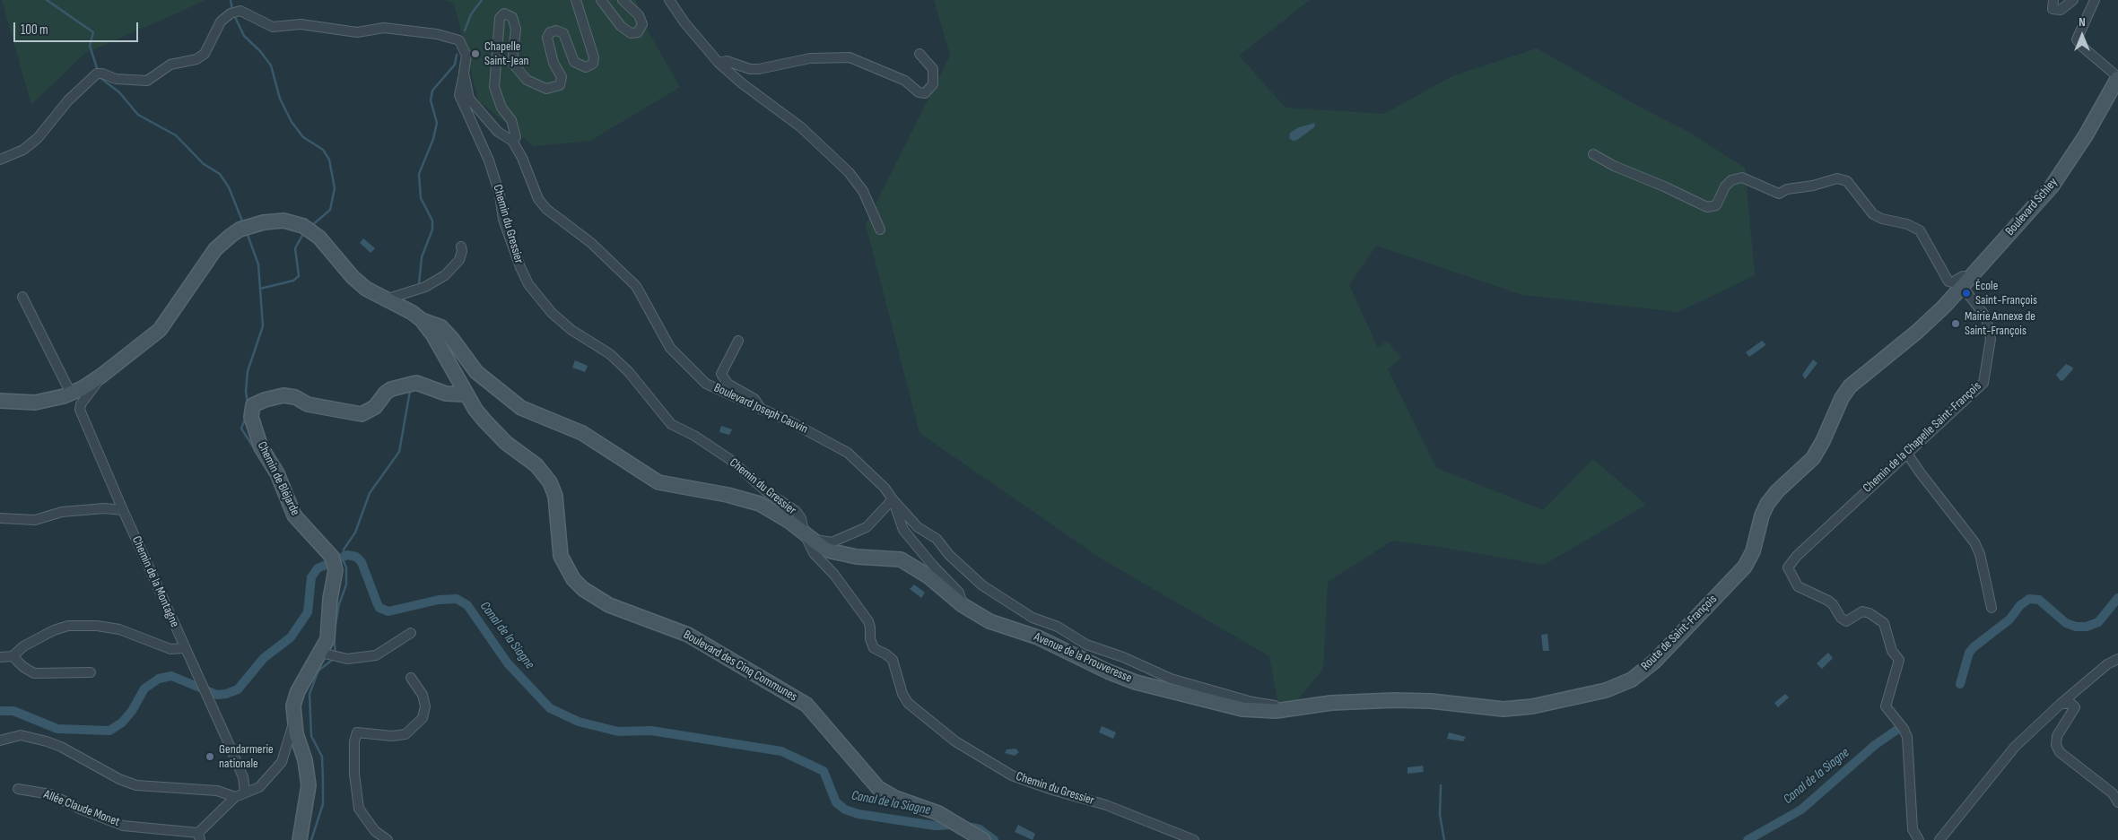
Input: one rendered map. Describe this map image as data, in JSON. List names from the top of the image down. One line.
{"streets":{"main road":["Boulevard Schley","Chemin de Bléjarde","Route de Saint-François","Avenue de la Prouveresse","Boulevard des Cinq Communes"],"street":["Chemin du Gressier","Boulevard Joseph Cauvin","Chemin de la Chapelle Saint-François","Chemin de la Montagne","Allée Claude Monet"]},"crossings":[["Boulevard Schley","Chemin de la Chapelle Saint-François"],["Boulevard Schley","Route de Saint-François"],["Chemin du Gressier","Avenue de la Prouveresse"],["Boulevard Joseph Cauvin","Avenue de la Prouveresse"],["Chemin de Bléjarde","Boulevard des Cinq Communes"],["Chemin de la Montagne","Boulevard des Cinq Communes"],["Route de Saint-François","Avenue de la Prouveresse"],["Avenue de la Prouveresse","Boulevard des Cinq Communes"]],"water":["Canal de la Siagne"],"places":["Chapelle Saint-Jean","École Saint-François","Mairie Annexe de Saint-François","Gendarmerie nationale"],"scale_bar":"100 m","north":"top"}
